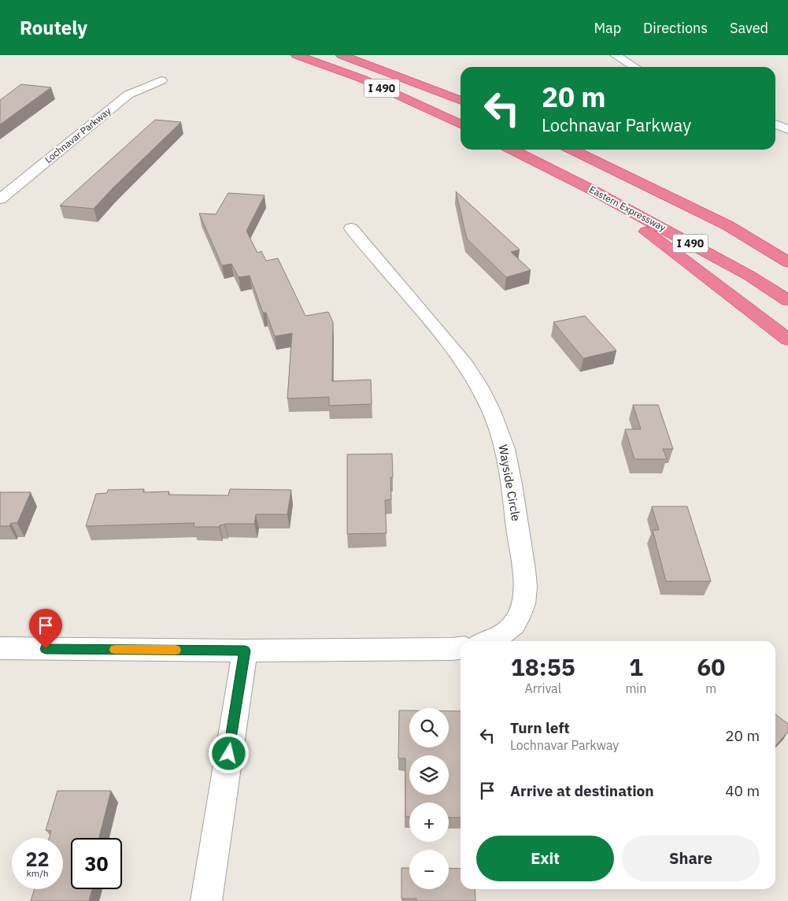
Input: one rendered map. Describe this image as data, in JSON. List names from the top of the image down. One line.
{"streets":{"highway":["I 490","Eastern Expressway"],"street":["Lochnavar Parkway","Wayside Circle"]},"page":{"header":"Routely","nav":["Map","Directions","Saved"],"turn":["20 m","Lochnavar Parkway"],"eta":["18:55","Arrival","1","min","60","m"],"map_buttons":["+","−"],"list":[{"name":"Turn left","note":"Lochnavar Parkway","value":"20 m"},{"name":"Arrive at destination","value":"40 m"}],"buttons":["Exit","Share"],"speed":"22 km/h","limit":"30"}}
